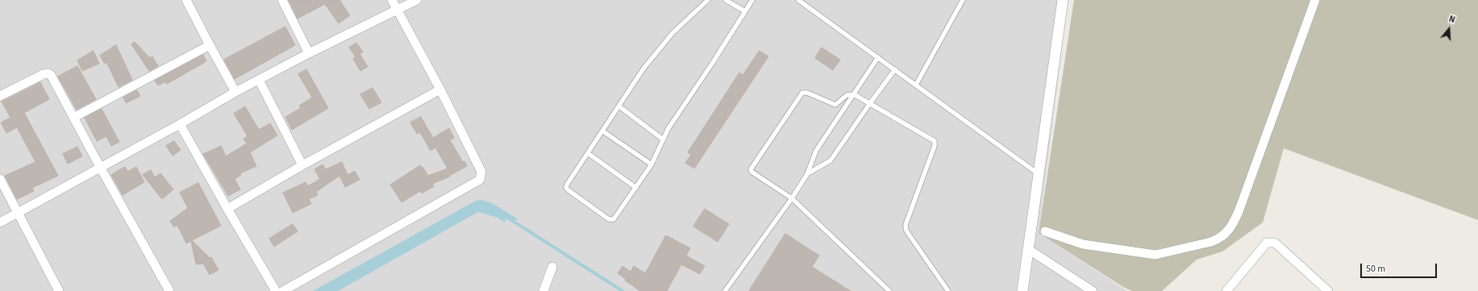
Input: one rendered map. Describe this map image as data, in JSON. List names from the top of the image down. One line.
{"scale_bar":"50 m","north":"top"}
